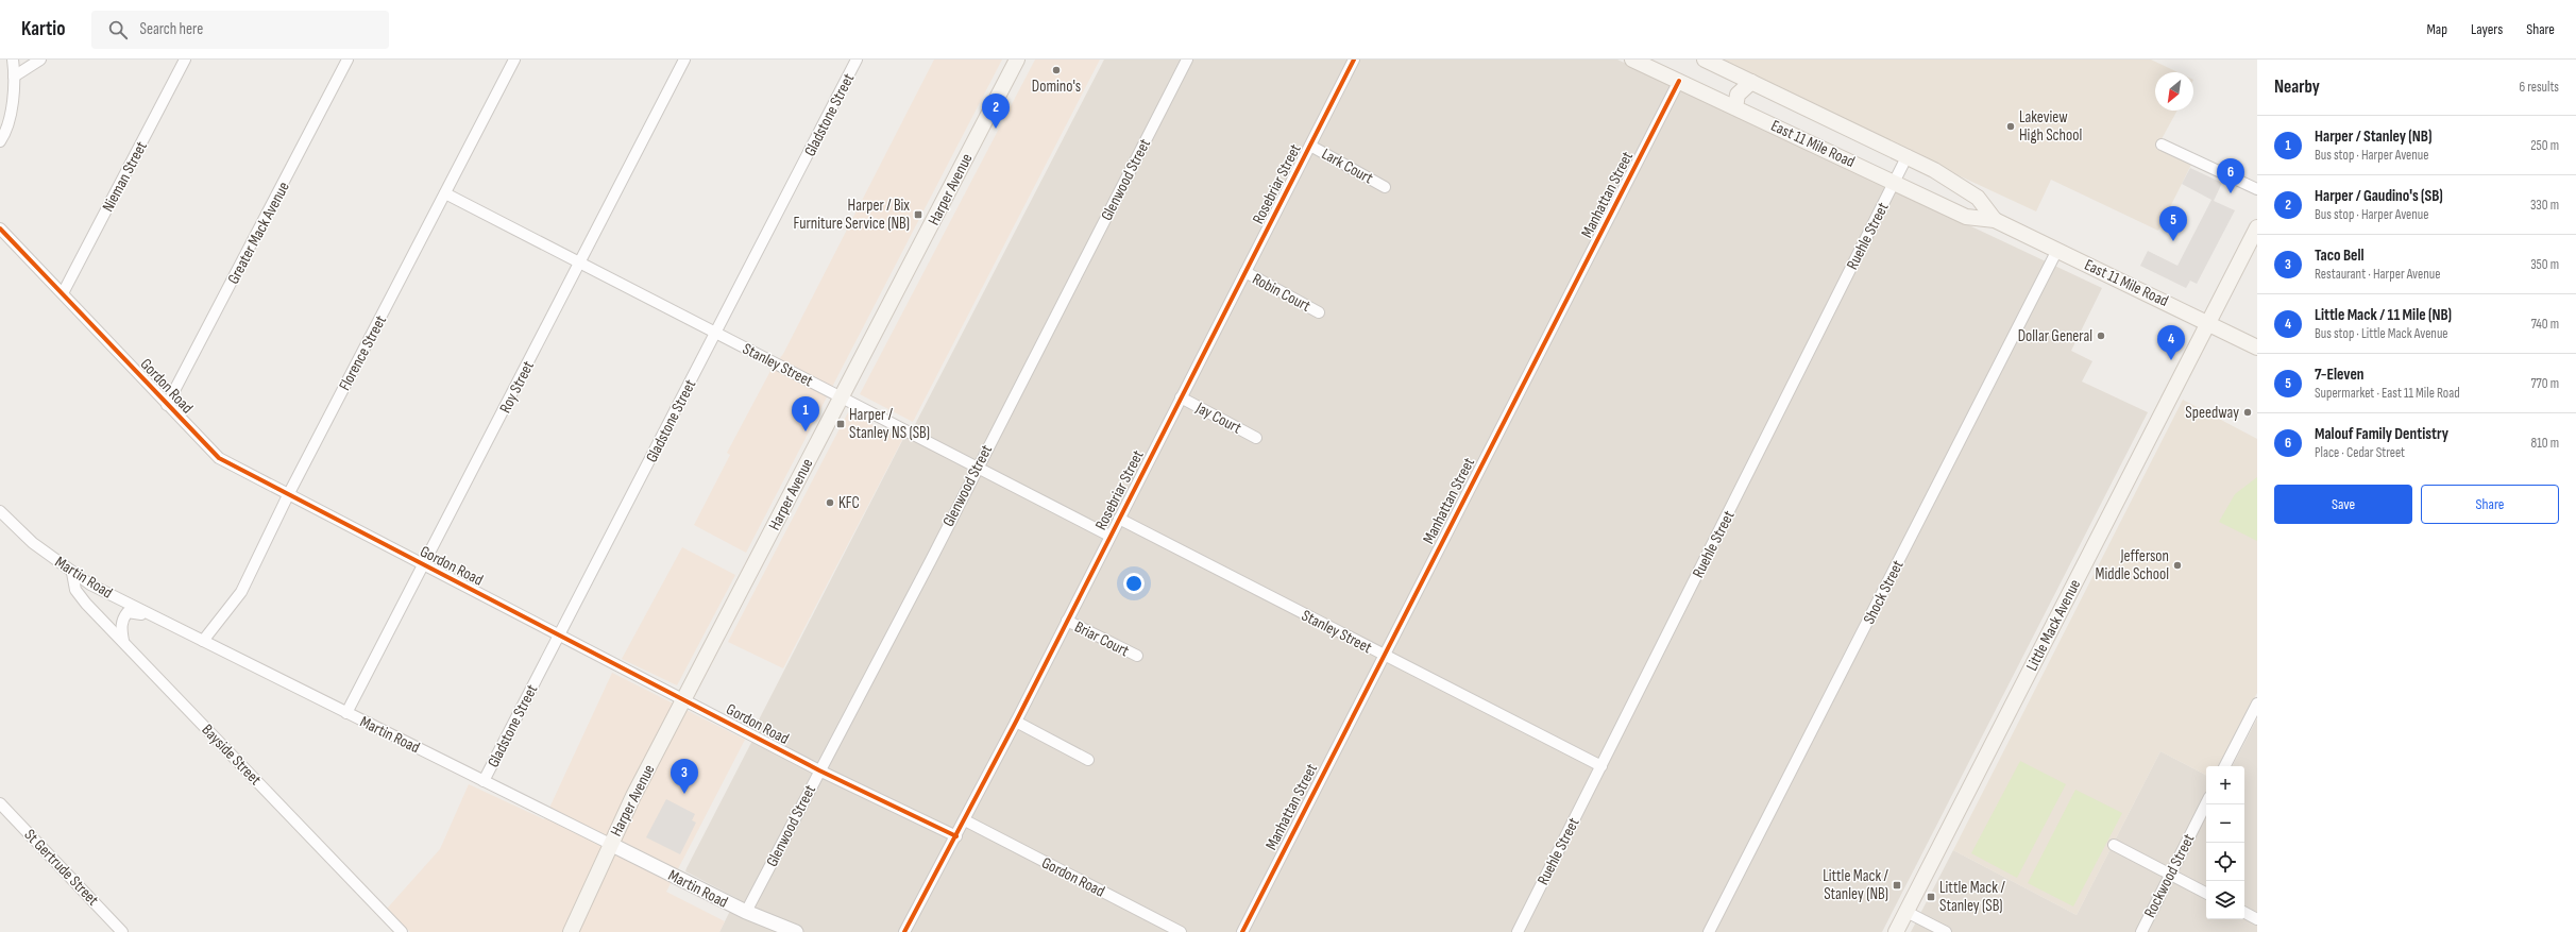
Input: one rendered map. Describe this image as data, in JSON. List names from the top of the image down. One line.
{"streets":{"main road":["East 11 Mile Road","Harper Avenue","Little Mack Avenue"],"street":["Gladstone Street","Lark Court","Nieman Street","Glenwood Street","Rosebriar Street","Manhattan Street","Greater Mack Avenue","Ruehle Street","Robin Court","Florence Street","Stanley Street","Gordon Road","Roy Street","Jay Court","Martin Road","Shock Street","Briar Court","Bayside Street","St Gertrude Street","Rockwood Street"]},"crossings":[["Gladstone Street","Stanley Street"],["Gladstone Street","Gordon Road"],["Gladstone Street","Martin Road"],["East 11 Mile Road","Manhattan Street"],["East 11 Mile Road","Ruehle Street"],["East 11 Mile Road","Shock Street"],["East 11 Mile Road","Little Mack Avenue"],["Lark Court","Rosebriar Street"],["Nieman Street","Gordon Road"],["Glenwood Street","Stanley Street"],["Glenwood Street","Gordon Road"],["Glenwood Street","Martin Road"],["Rosebriar Street","Robin Court"],["Rosebriar Street","Stanley Street"],["Rosebriar Street","Gordon Road"],["Rosebriar Street","Jay Court"],["Rosebriar Street","Briar Court"],["Harper Avenue","Stanley Street"],["Harper Avenue","Gordon Road"],["Harper Avenue","Martin Road"],["Manhattan Street","Stanley Street"],["Greater Mack Avenue","Gordon Road"],["Ruehle Street","Stanley Street"],["Florence Street","Stanley Street"],["Florence Street","Gordon Road"],["Florence Street","Martin Road"],["Stanley Street","Roy Street"],["Gordon Road","Roy Street"],["Roy Street","Martin Road"],["Martin Road","Bayside Street"]],"places":{"other":["Domino's","Lakeview High School","Dollar General","Speedway","KFC","Jefferson Middle School"],"transit":["Harper / Bix Furniture Service (NB)","Harper / Stanley NS (SB)","Little Mack / Stanley (NB)","Little Mack / Stanley (SB)"]},"north":"bottom left","page":{"header":"Kartio","search":"Search here","nav":["Map","Layers","Share"],"heading":["Nearby","6 results"],"pins":["2","6","5","4","1","3"],"list":[{"mark":"1","name":"Harper / Stanley (NB)","note":"Bus stop · Harper Avenue","value":"250 m"},{"mark":"2","name":"Harper / Gaudino's (SB)","note":"Bus stop · Harper Avenue","value":"330 m"},{"mark":"3","name":"Taco Bell","note":"Restaurant · Harper Avenue","value":"350 m"},{"mark":"4","name":"Little Mack / 11 Mile (NB)","note":"Bus stop · Little Mack Avenue","value":"740 m"},{"mark":"5","name":"7-Eleven","note":"Supermarket · East 11 Mile Road","value":"770 m"},{"mark":"6","name":"Malouf Family Dentistry","note":"Place · Cedar Street","value":"810 m"}],"buttons":["Save","Share"],"map_buttons":["+","−"]}}
